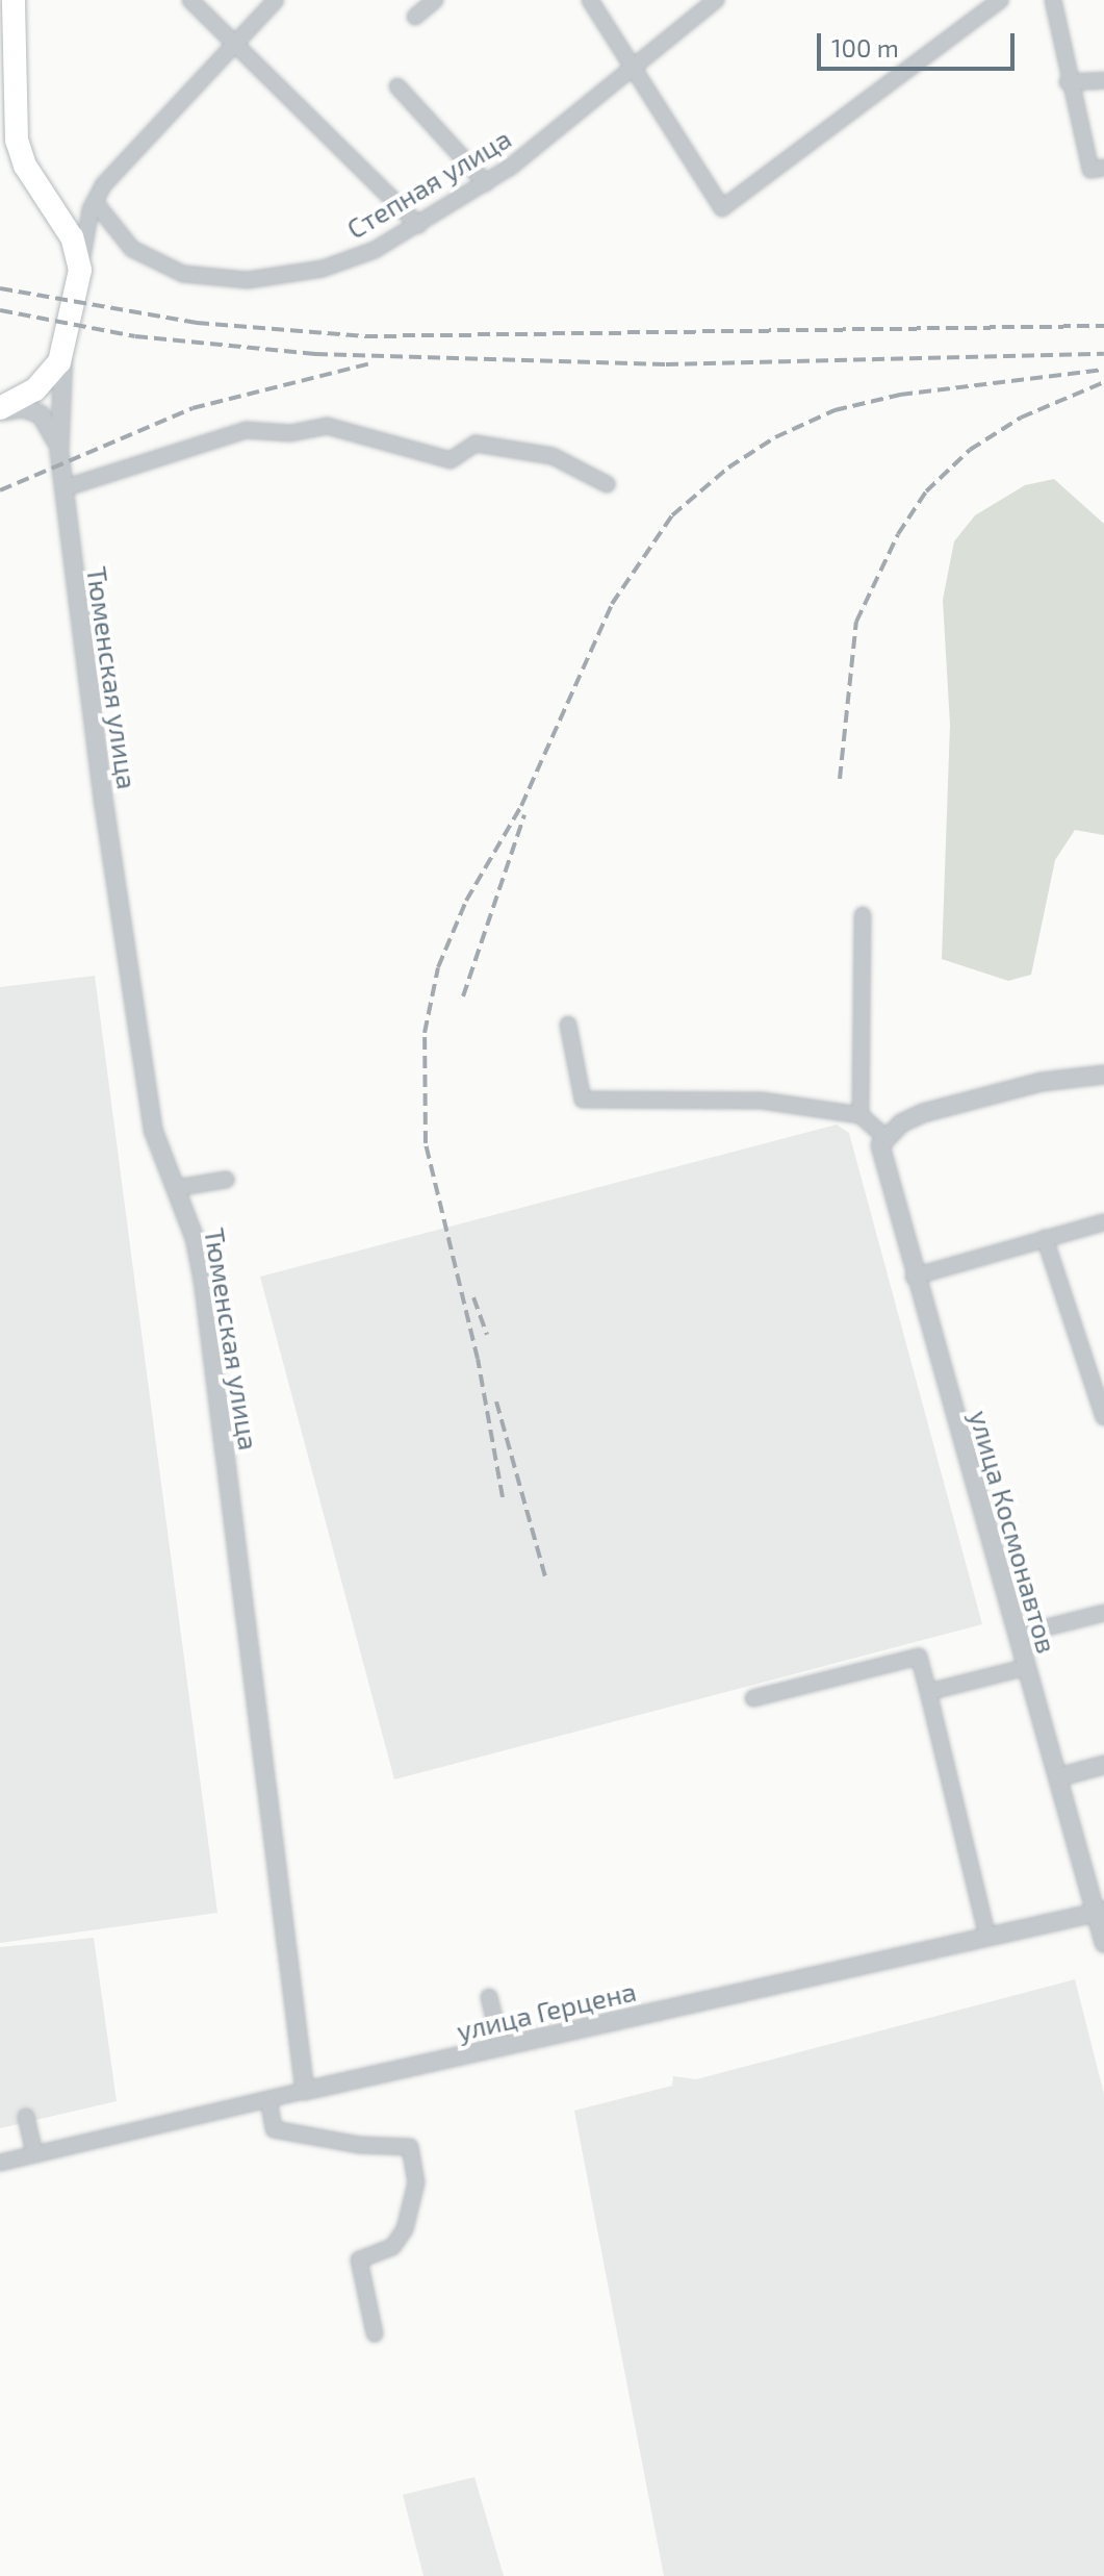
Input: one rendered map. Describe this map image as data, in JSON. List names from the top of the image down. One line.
{"streets":{"street":["Степная улица","Тюменская улица","улица Космонавтов","улица Герцена"]},"crossings":[["Тюменская улица","улица Герцена"],["улица Космонавтов","улица Герцена"]],"scale_bar":"100 m"}
